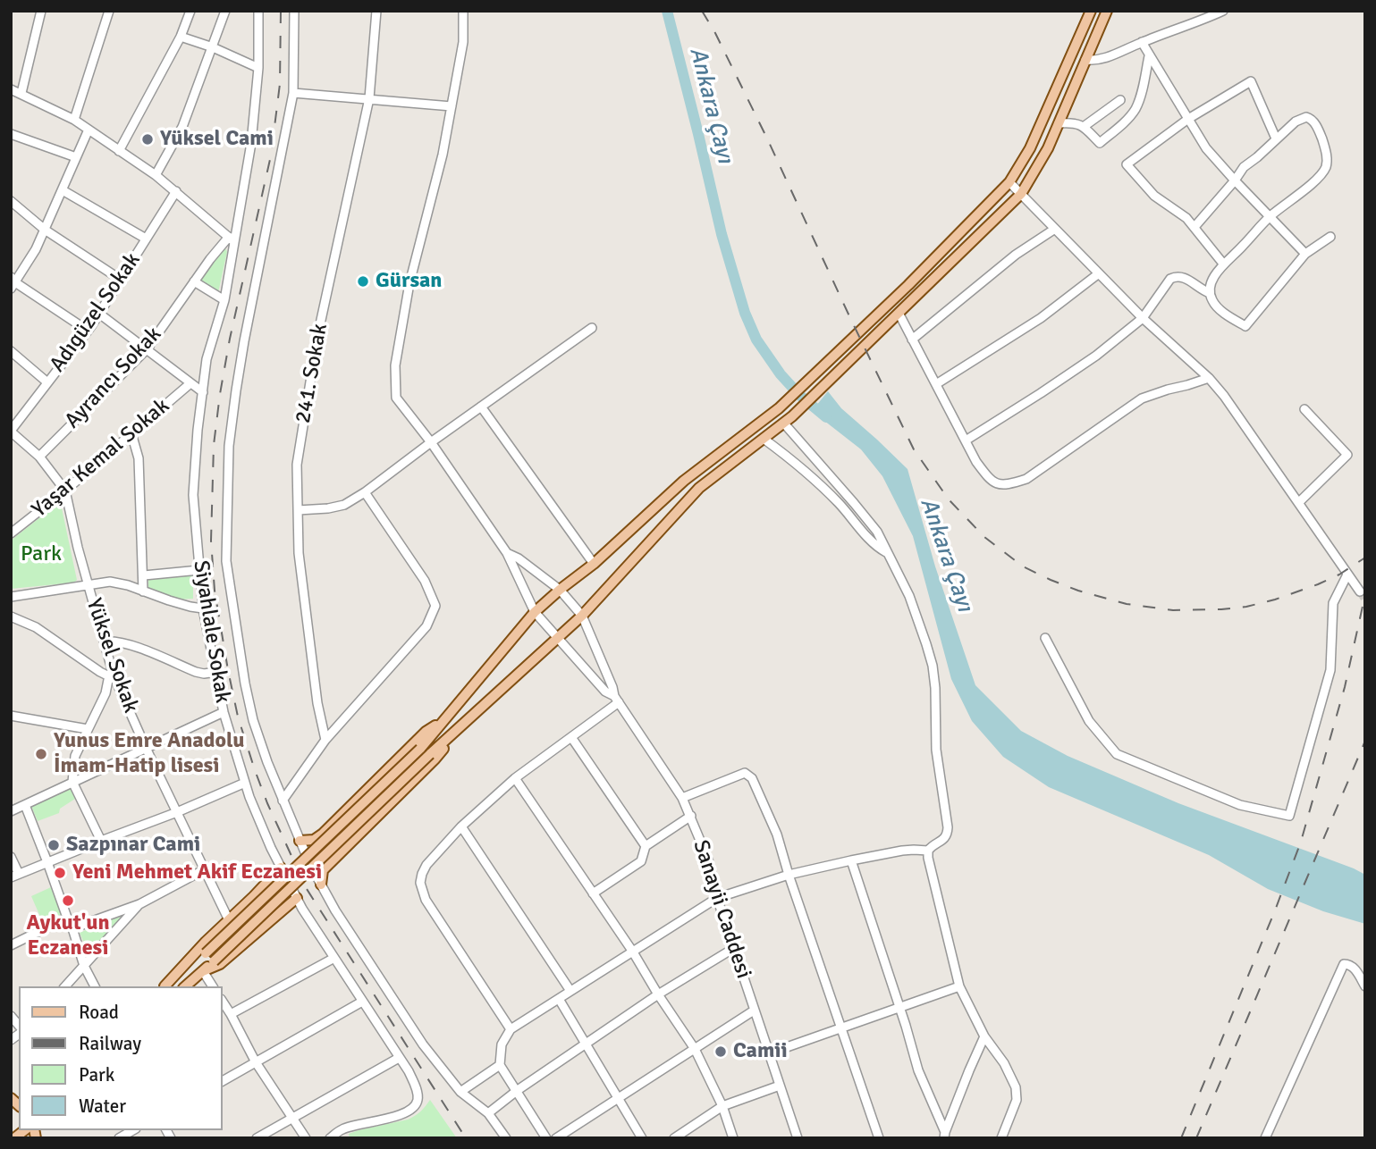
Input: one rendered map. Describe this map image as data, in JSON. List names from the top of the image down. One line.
{"streets":{"street":["Adıgüzel Sokak","241. Sokak","Ayrancı Sokak","Yaşar Kemal Sokak","Siyahlale Sokak","Yüksel Sokak","Sanayii Caddesi"]},"crossings":[["Adıgüzel Sokak","Yüksel Sokak"],["Ayrancı Sokak","Siyahlale Sokak"],["Ayrancı Sokak","Yüksel Sokak"],["Yaşar Kemal Sokak","Yüksel Sokak"]],"water":["Ankara Çayı"],"parks":["Park"],"places":["Yüksel Cami","Gürsan","Yunus Emre Anadolu İmam-Hatip lisesi","Sazpınar Cami","Yeni Mehmet Akif Eczanesi","Aykut'un Eczanesi","Camii"],"legend":["Road","Railway","Park","Water"]}
